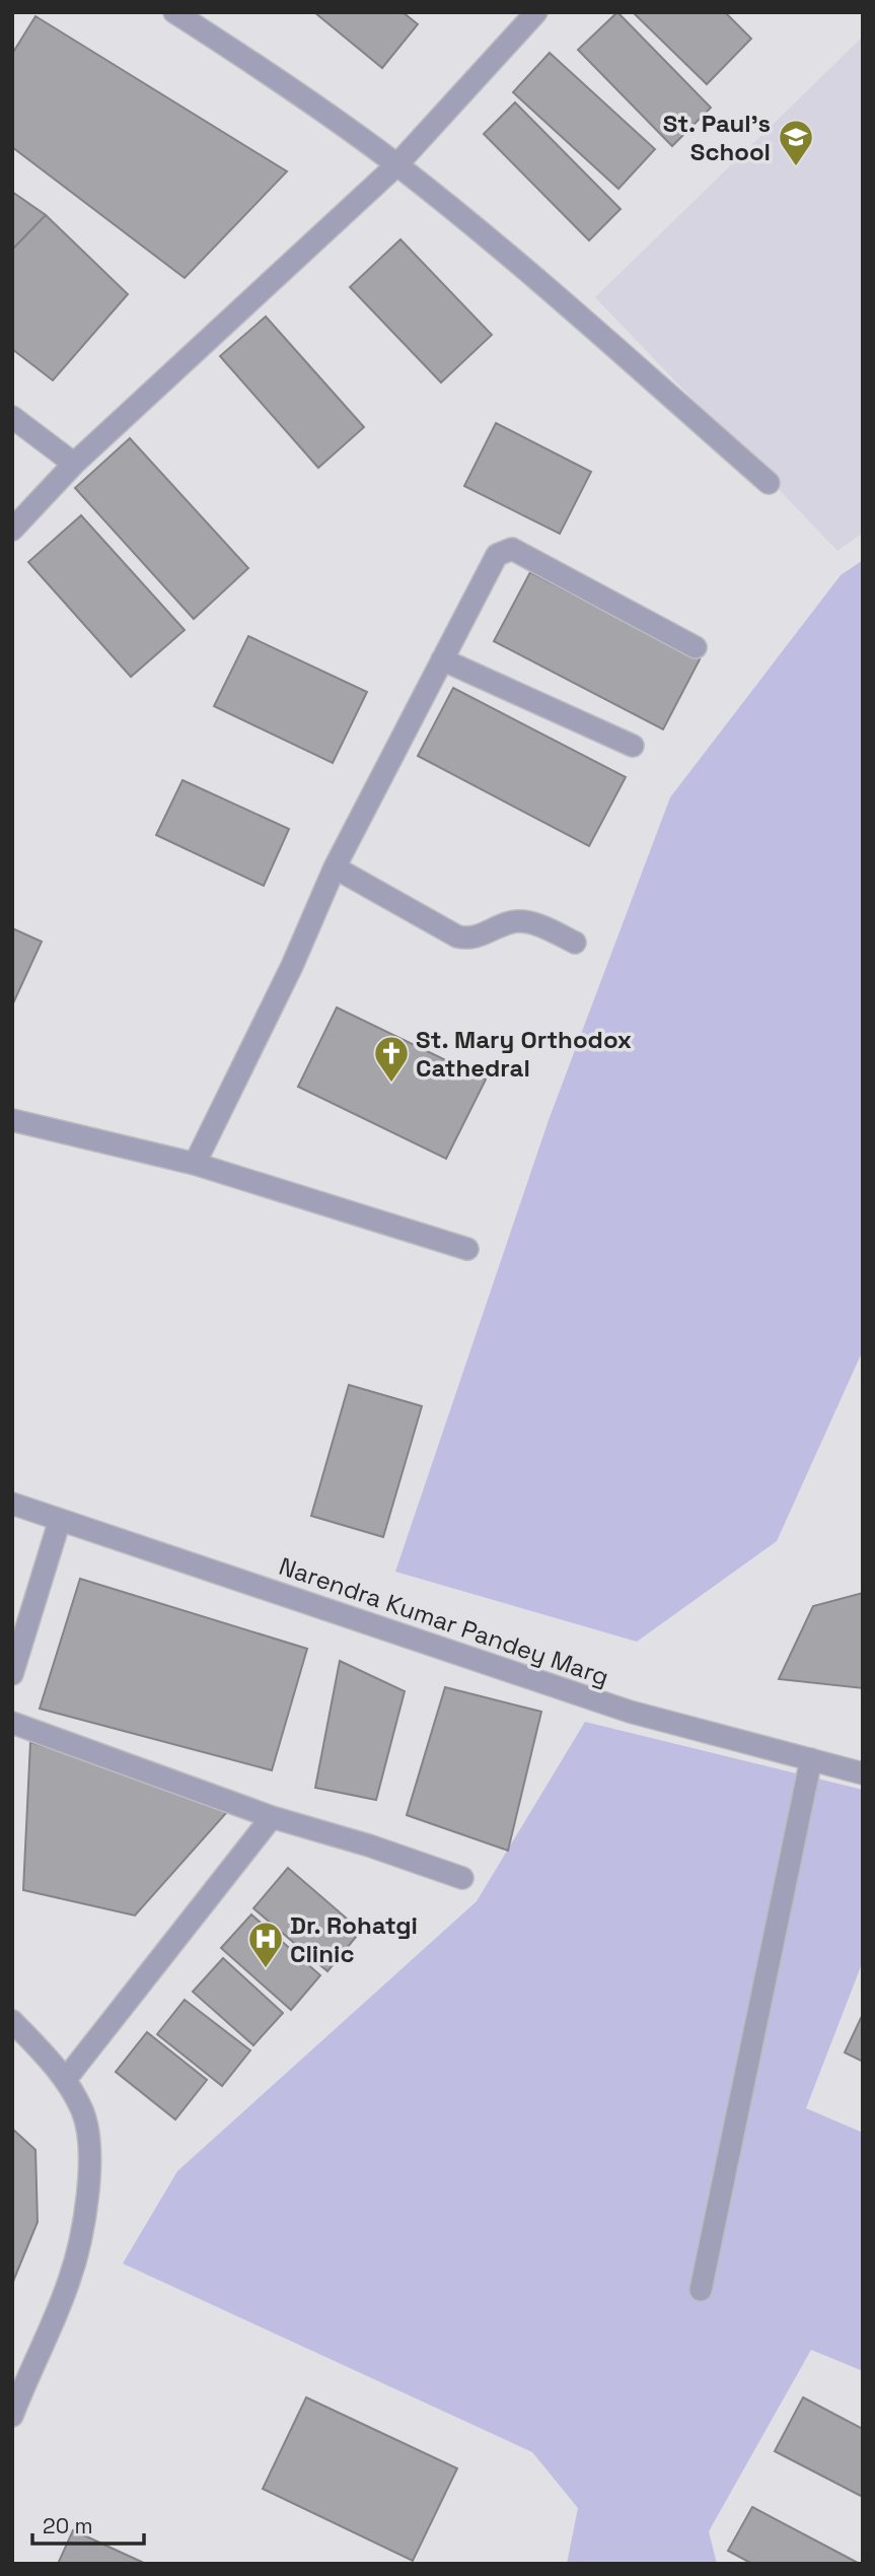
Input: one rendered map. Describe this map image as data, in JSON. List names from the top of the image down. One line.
{"streets":{"street":["Narendra Kumar Pandey Marg"]},"places":{"school or university":["St. Paul's School"],"church":["St. Mary Orthodox Cathedral"],"hospital":["Dr. Rohatgi Clinic"]},"scale_bar":"20 m"}
